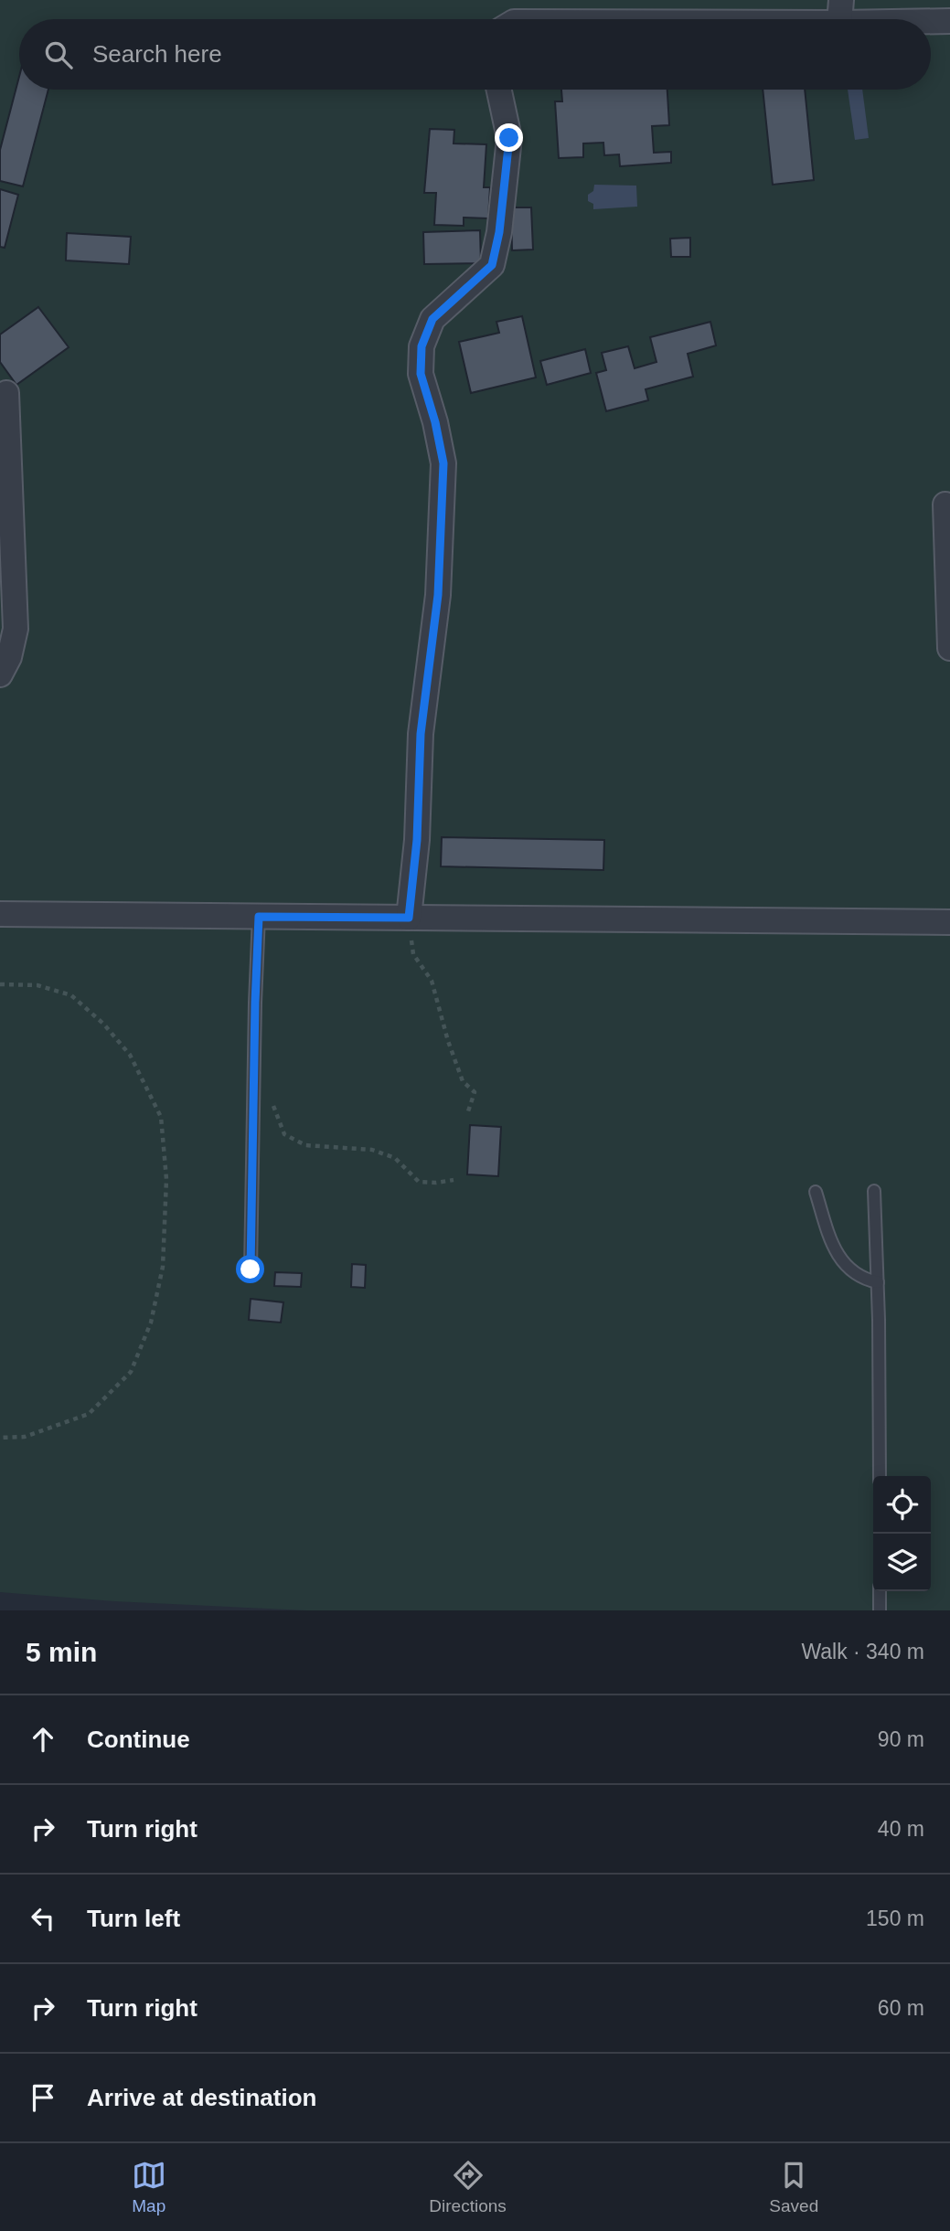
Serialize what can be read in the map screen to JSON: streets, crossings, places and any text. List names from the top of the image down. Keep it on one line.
{"page":{"search":"Search here","heading":["5 min","Walk · 340 m"],"list":[["Continue","90 m"],["Turn right","40 m"],["Turn left","150 m"],["Turn right","60 m"],"Arrive at destination"],"nav":["Map","Directions","Saved"]}}
